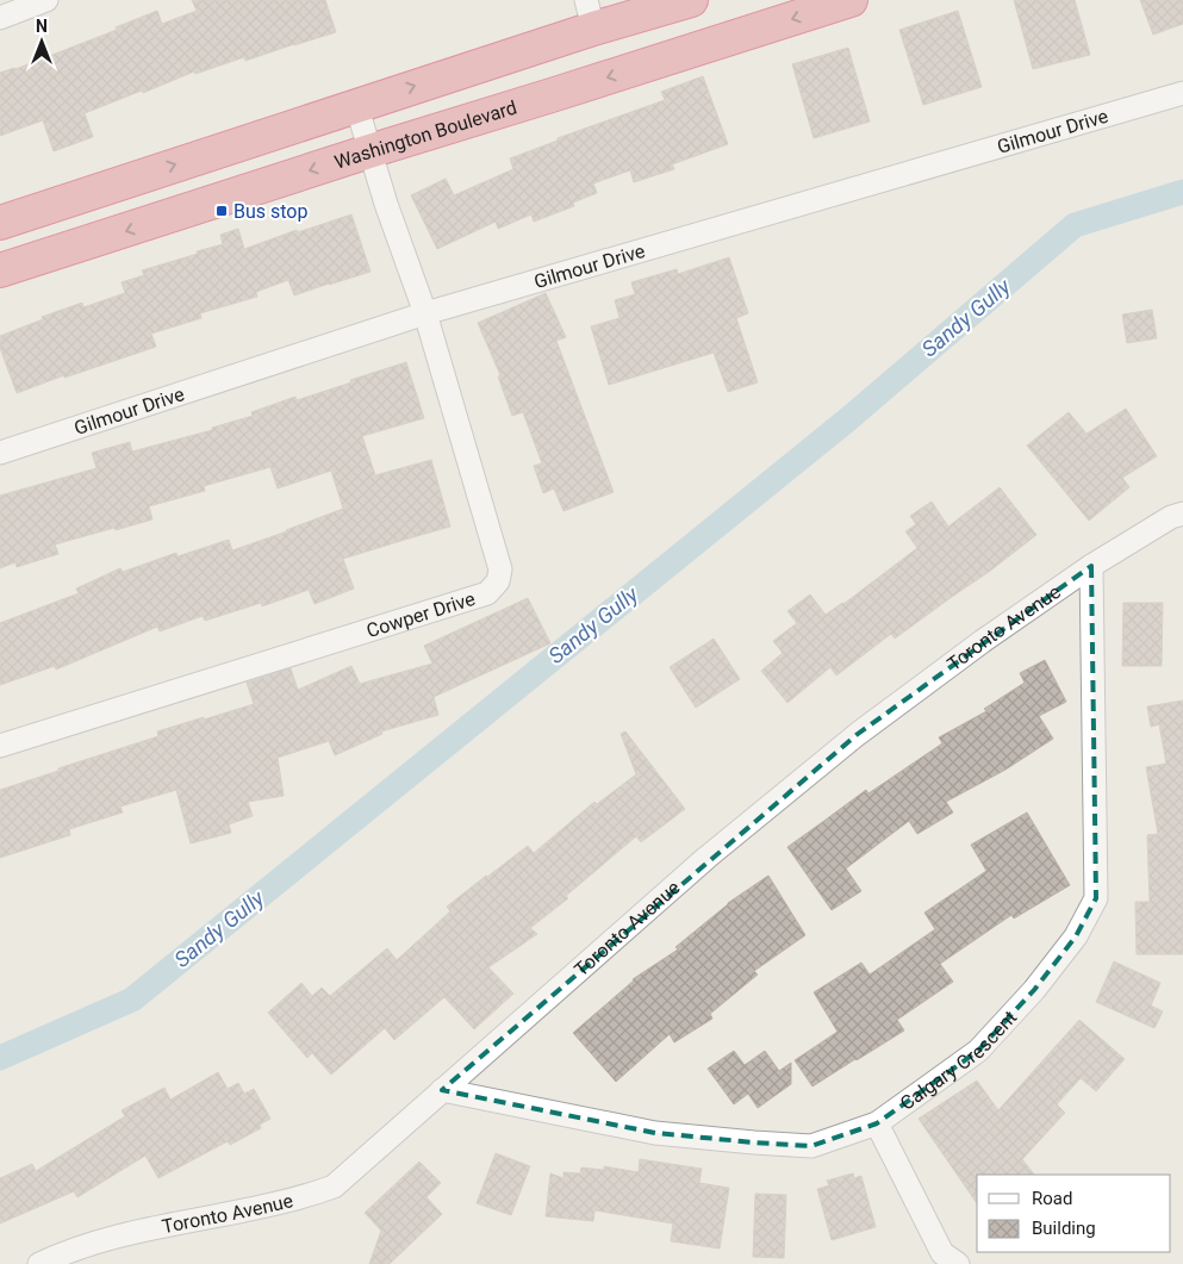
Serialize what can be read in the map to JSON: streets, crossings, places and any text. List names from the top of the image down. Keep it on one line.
{"streets":{"highway":["Washington Boulevard"],"street":["Gilmour Drive","Cowper Drive","Toronto Avenue","Calgary Crescent"]},"crossings":[["Gilmour Drive","Cowper Drive"],["Washington Boulevard","Cowper Drive"],["Toronto Avenue","Calgary Crescent"]],"water":["Sandy Gully"],"places":{"transit":["Bus stop"]},"legend":["Road","Building"],"north":"top"}
